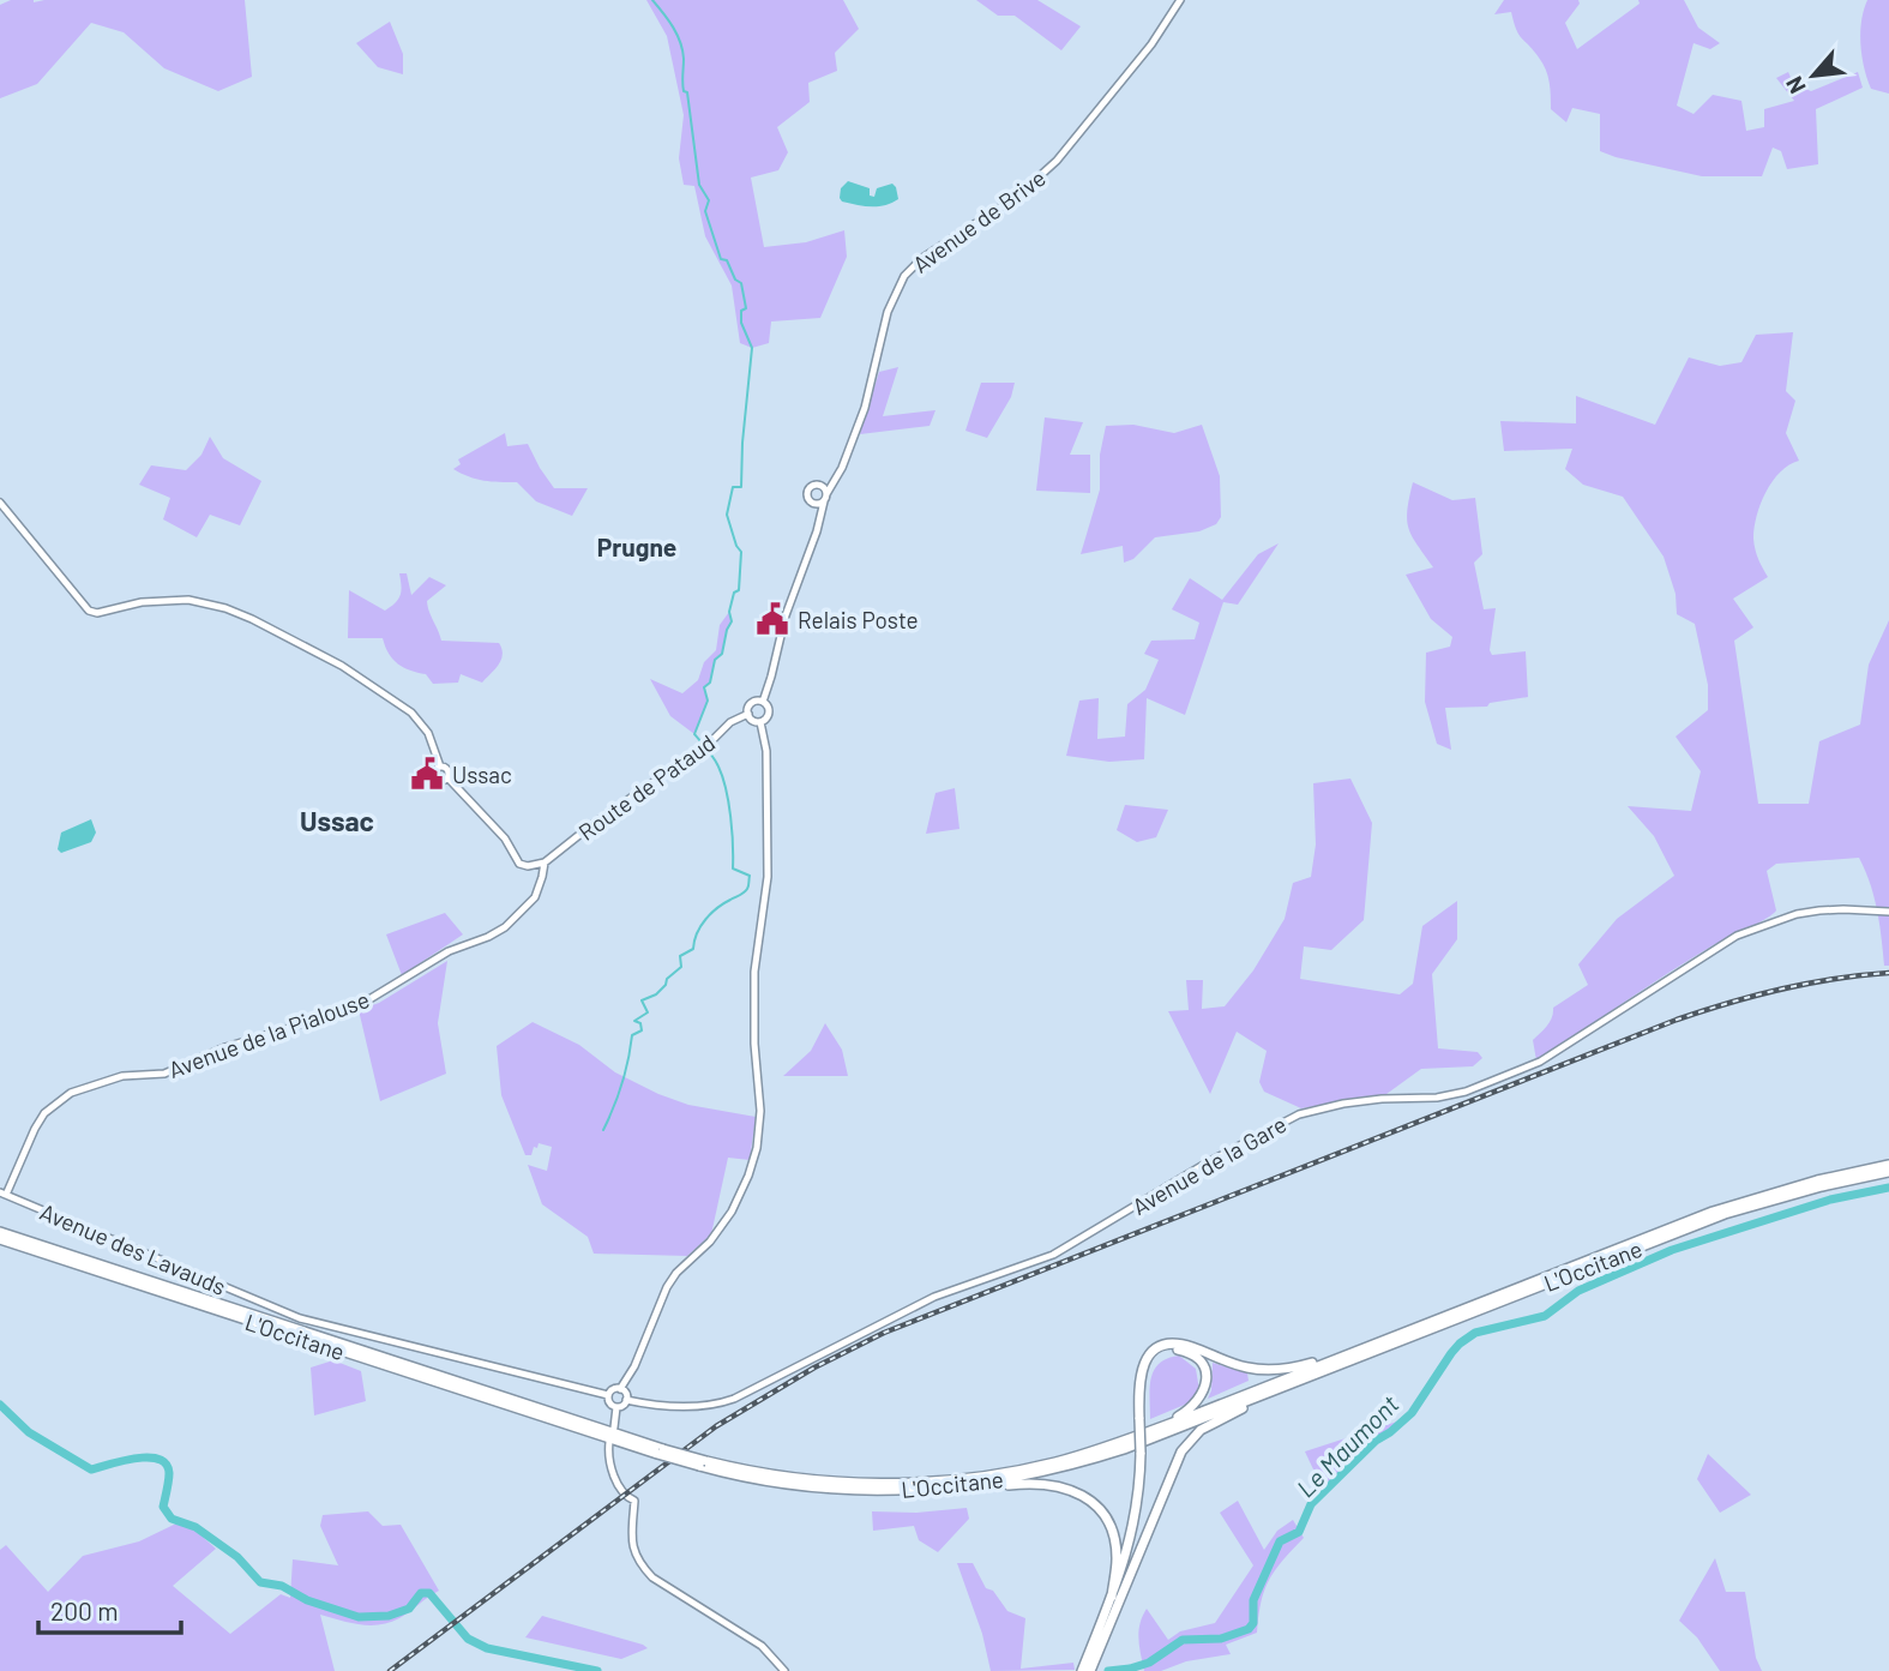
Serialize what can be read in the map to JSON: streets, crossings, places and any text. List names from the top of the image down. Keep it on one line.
{"streets":{"highway":["L'Occitane"],"street":["Avenue de Brive","Route de Pataud","Avenue de la Pialouse","Avenue de la Gare","Avenue des Lavauds"]},"crossings":[["Avenue de Brive","Route de Pataud"],["Route de Pataud","Avenue de la Pialouse"],["Avenue de la Pialouse","Avenue des Lavauds"],["Avenue de la Gare","Avenue des Lavauds"]],"districts":["Prugne","Ussac"],"water":["Le Maumont"],"places":{"public building":["Relais Poste","Ussac"]},"scale_bar":"200 m","north":"bottom left"}
